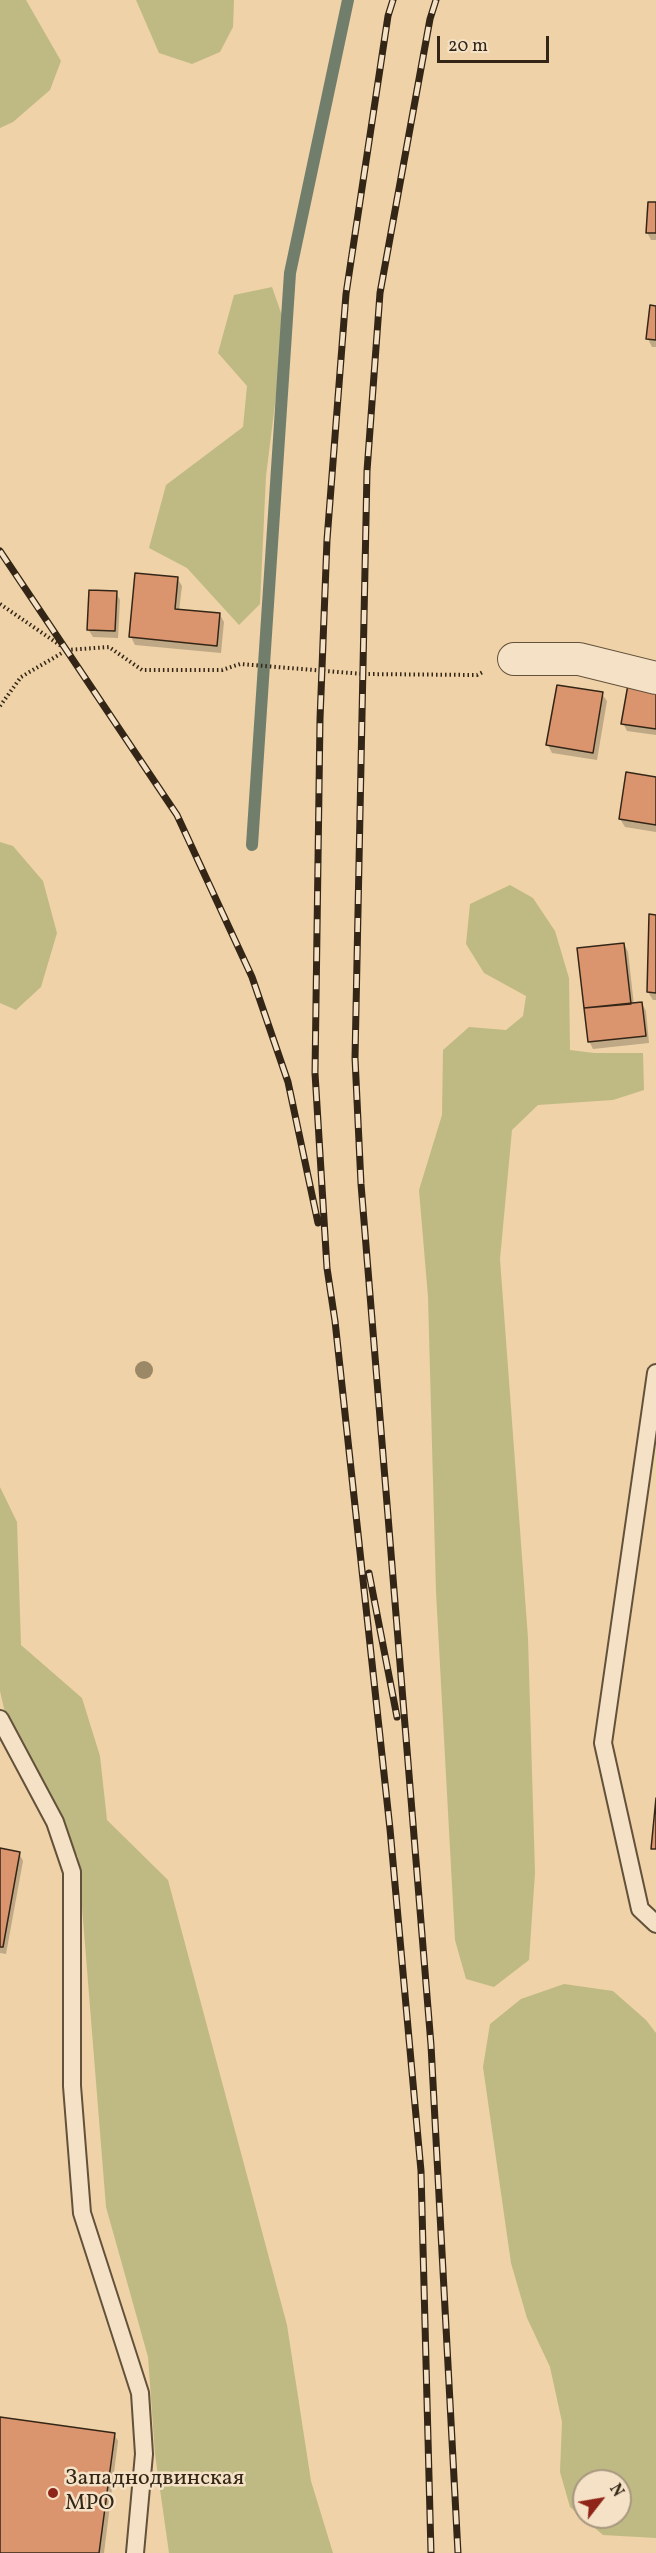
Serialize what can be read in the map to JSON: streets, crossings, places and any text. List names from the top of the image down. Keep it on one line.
{"places":["Западнодвинская МРО"],"scale_bar":"20 m","north":"top right"}
